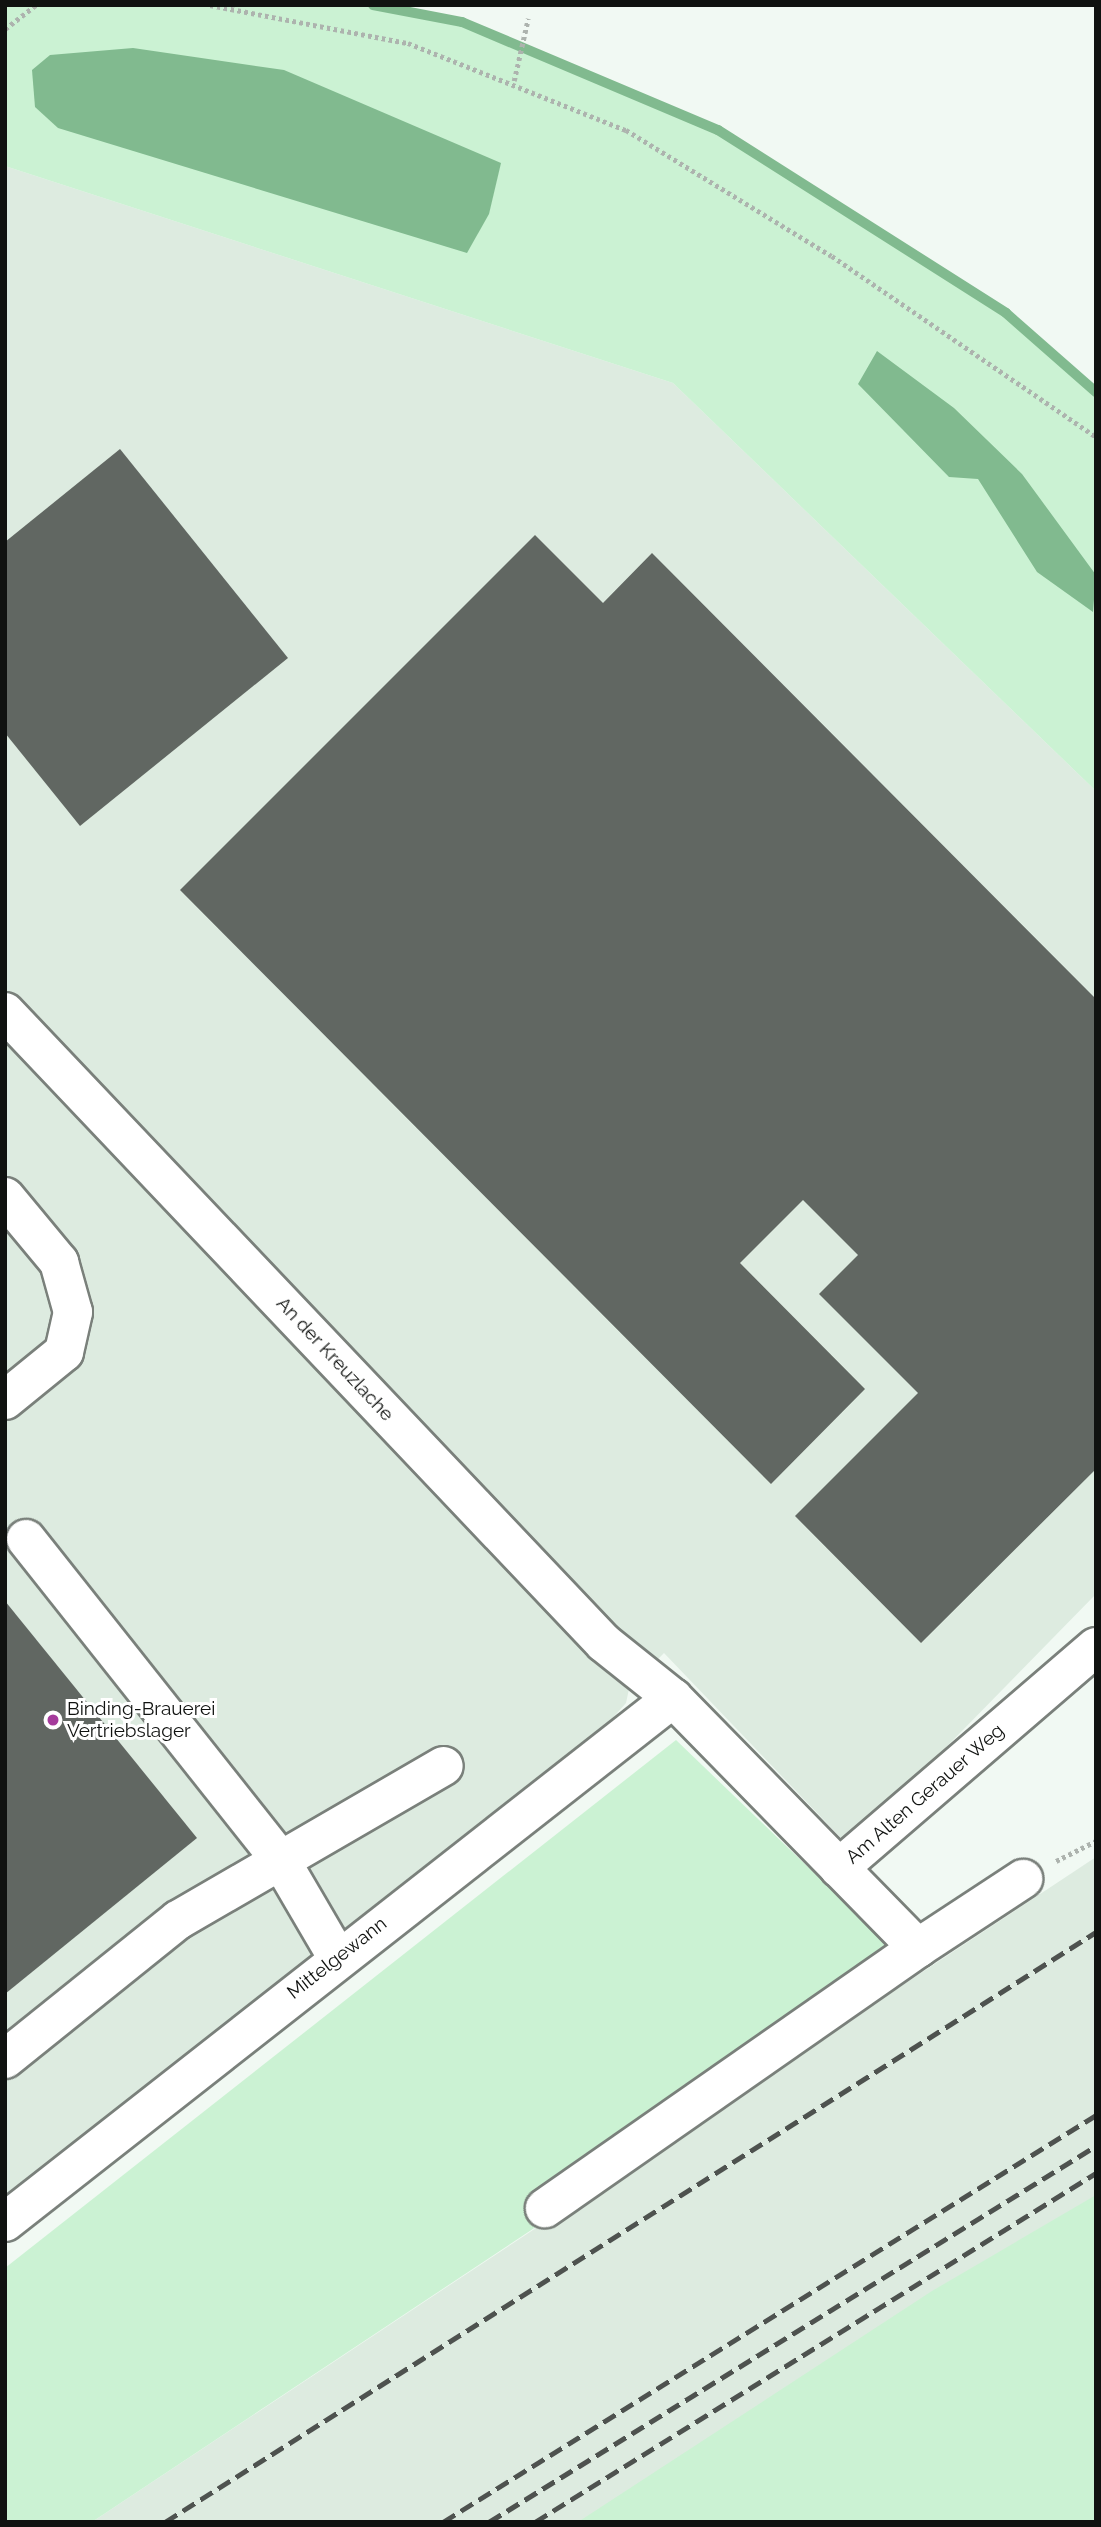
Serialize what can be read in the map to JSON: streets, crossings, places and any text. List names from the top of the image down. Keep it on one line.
{"streets":{"street":["An der Kreuzlache","Am Alten Gerauer Weg","Mittelgewann"]},"crossings":[["An der Kreuzlache","Am Alten Gerauer Weg"],["An der Kreuzlache","Mittelgewann"],["Am Alten Gerauer Weg","Mittelgewann"]],"places":["Binding-Brauerei Vertriebslager"]}
